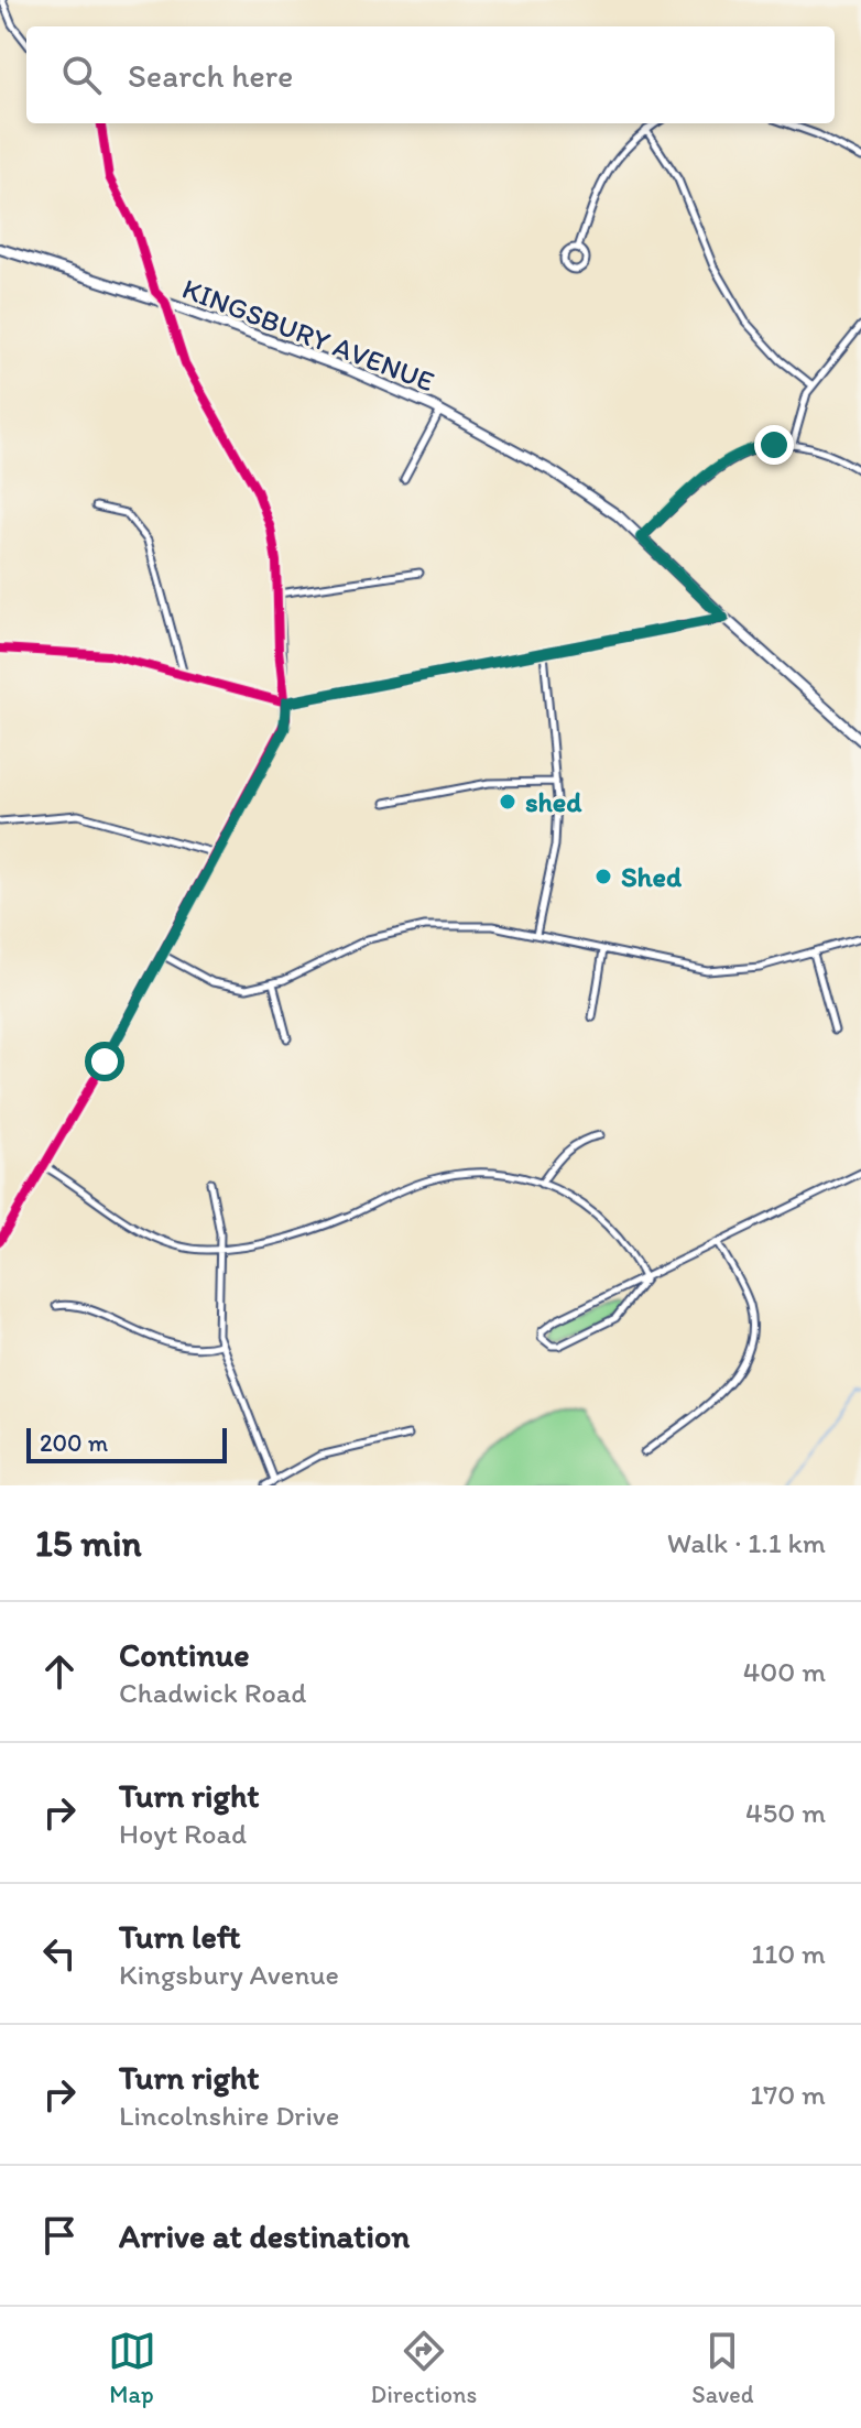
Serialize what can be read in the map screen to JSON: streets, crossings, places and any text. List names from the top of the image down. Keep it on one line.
{"streets":{"main road":["KINGSBURY AVENUE"]},"places":["shed","Shed"],"scale_bar":"200 m","page":{"search":"Search here","scale":"200 m","heading":["15 min","Walk · 1.1 km"],"list":[["Continue","Chadwick Road","400 m"],["Turn right","Hoyt Road","450 m"],["Turn left","Kingsbury Avenue","110 m"],["Turn right","Lincolnshire Drive","170 m"],"Arrive at destination"],"nav":["Map","Directions","Saved"]}}
